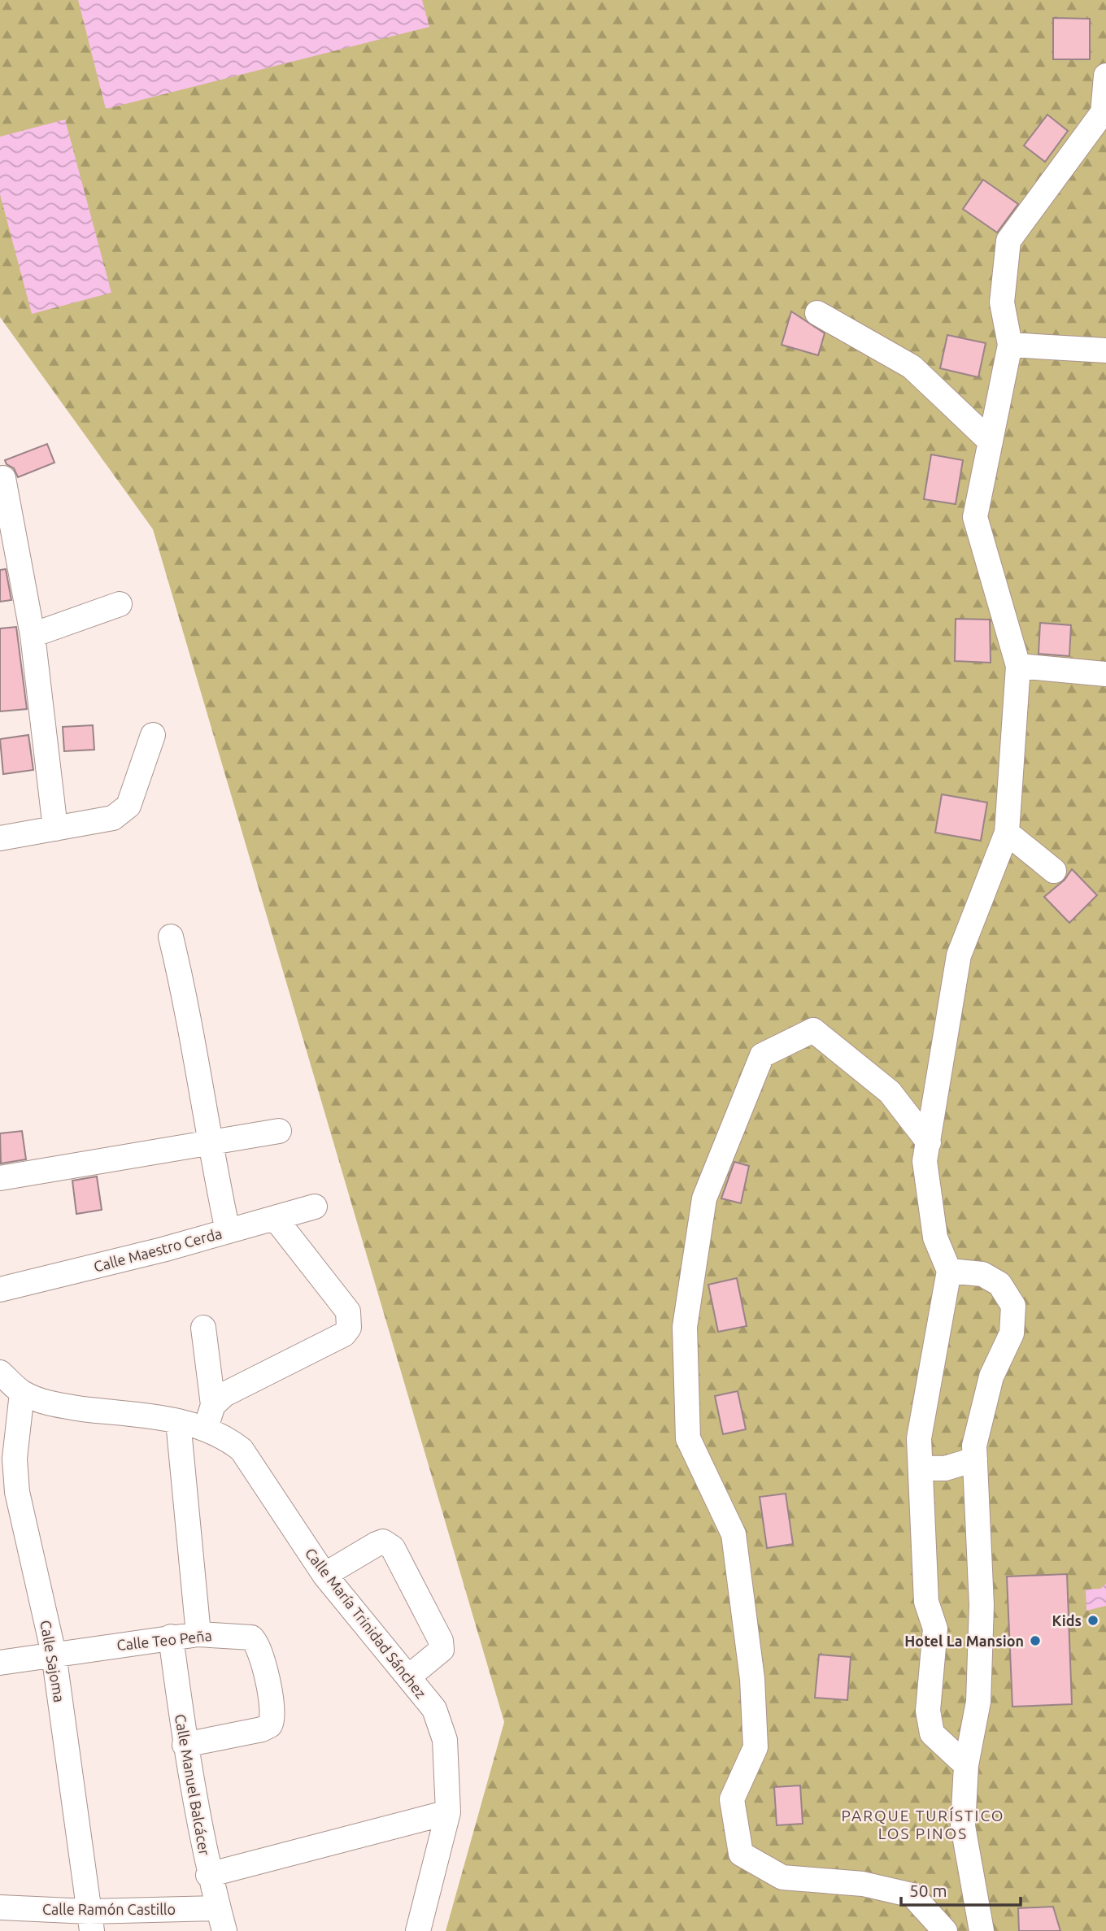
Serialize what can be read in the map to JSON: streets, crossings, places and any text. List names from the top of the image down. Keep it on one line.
{"streets":{"street":["Calle Maestro Cerda","Calle María Trinidad Sánchez","Calle Teo Peña","Calle Sajoma","Calle Manuel Balcácer","Calle Ramón Castillo"]},"crossings":[["Calle María Trinidad Sánchez","Calle Sajoma"],["Calle Teo Peña","Calle Sajoma"],["Calle Teo Peña","Calle Manuel Balcácer"],["Calle Sajoma","Calle Ramón Castillo"],["Calle Manuel Balcácer","Calle Ramón Castillo"]],"districts":["PARQUE TURÍSTICO LOS PINOS"],"places":["Kids","Hotel La Mansion"],"scale_bar":"50 m"}
